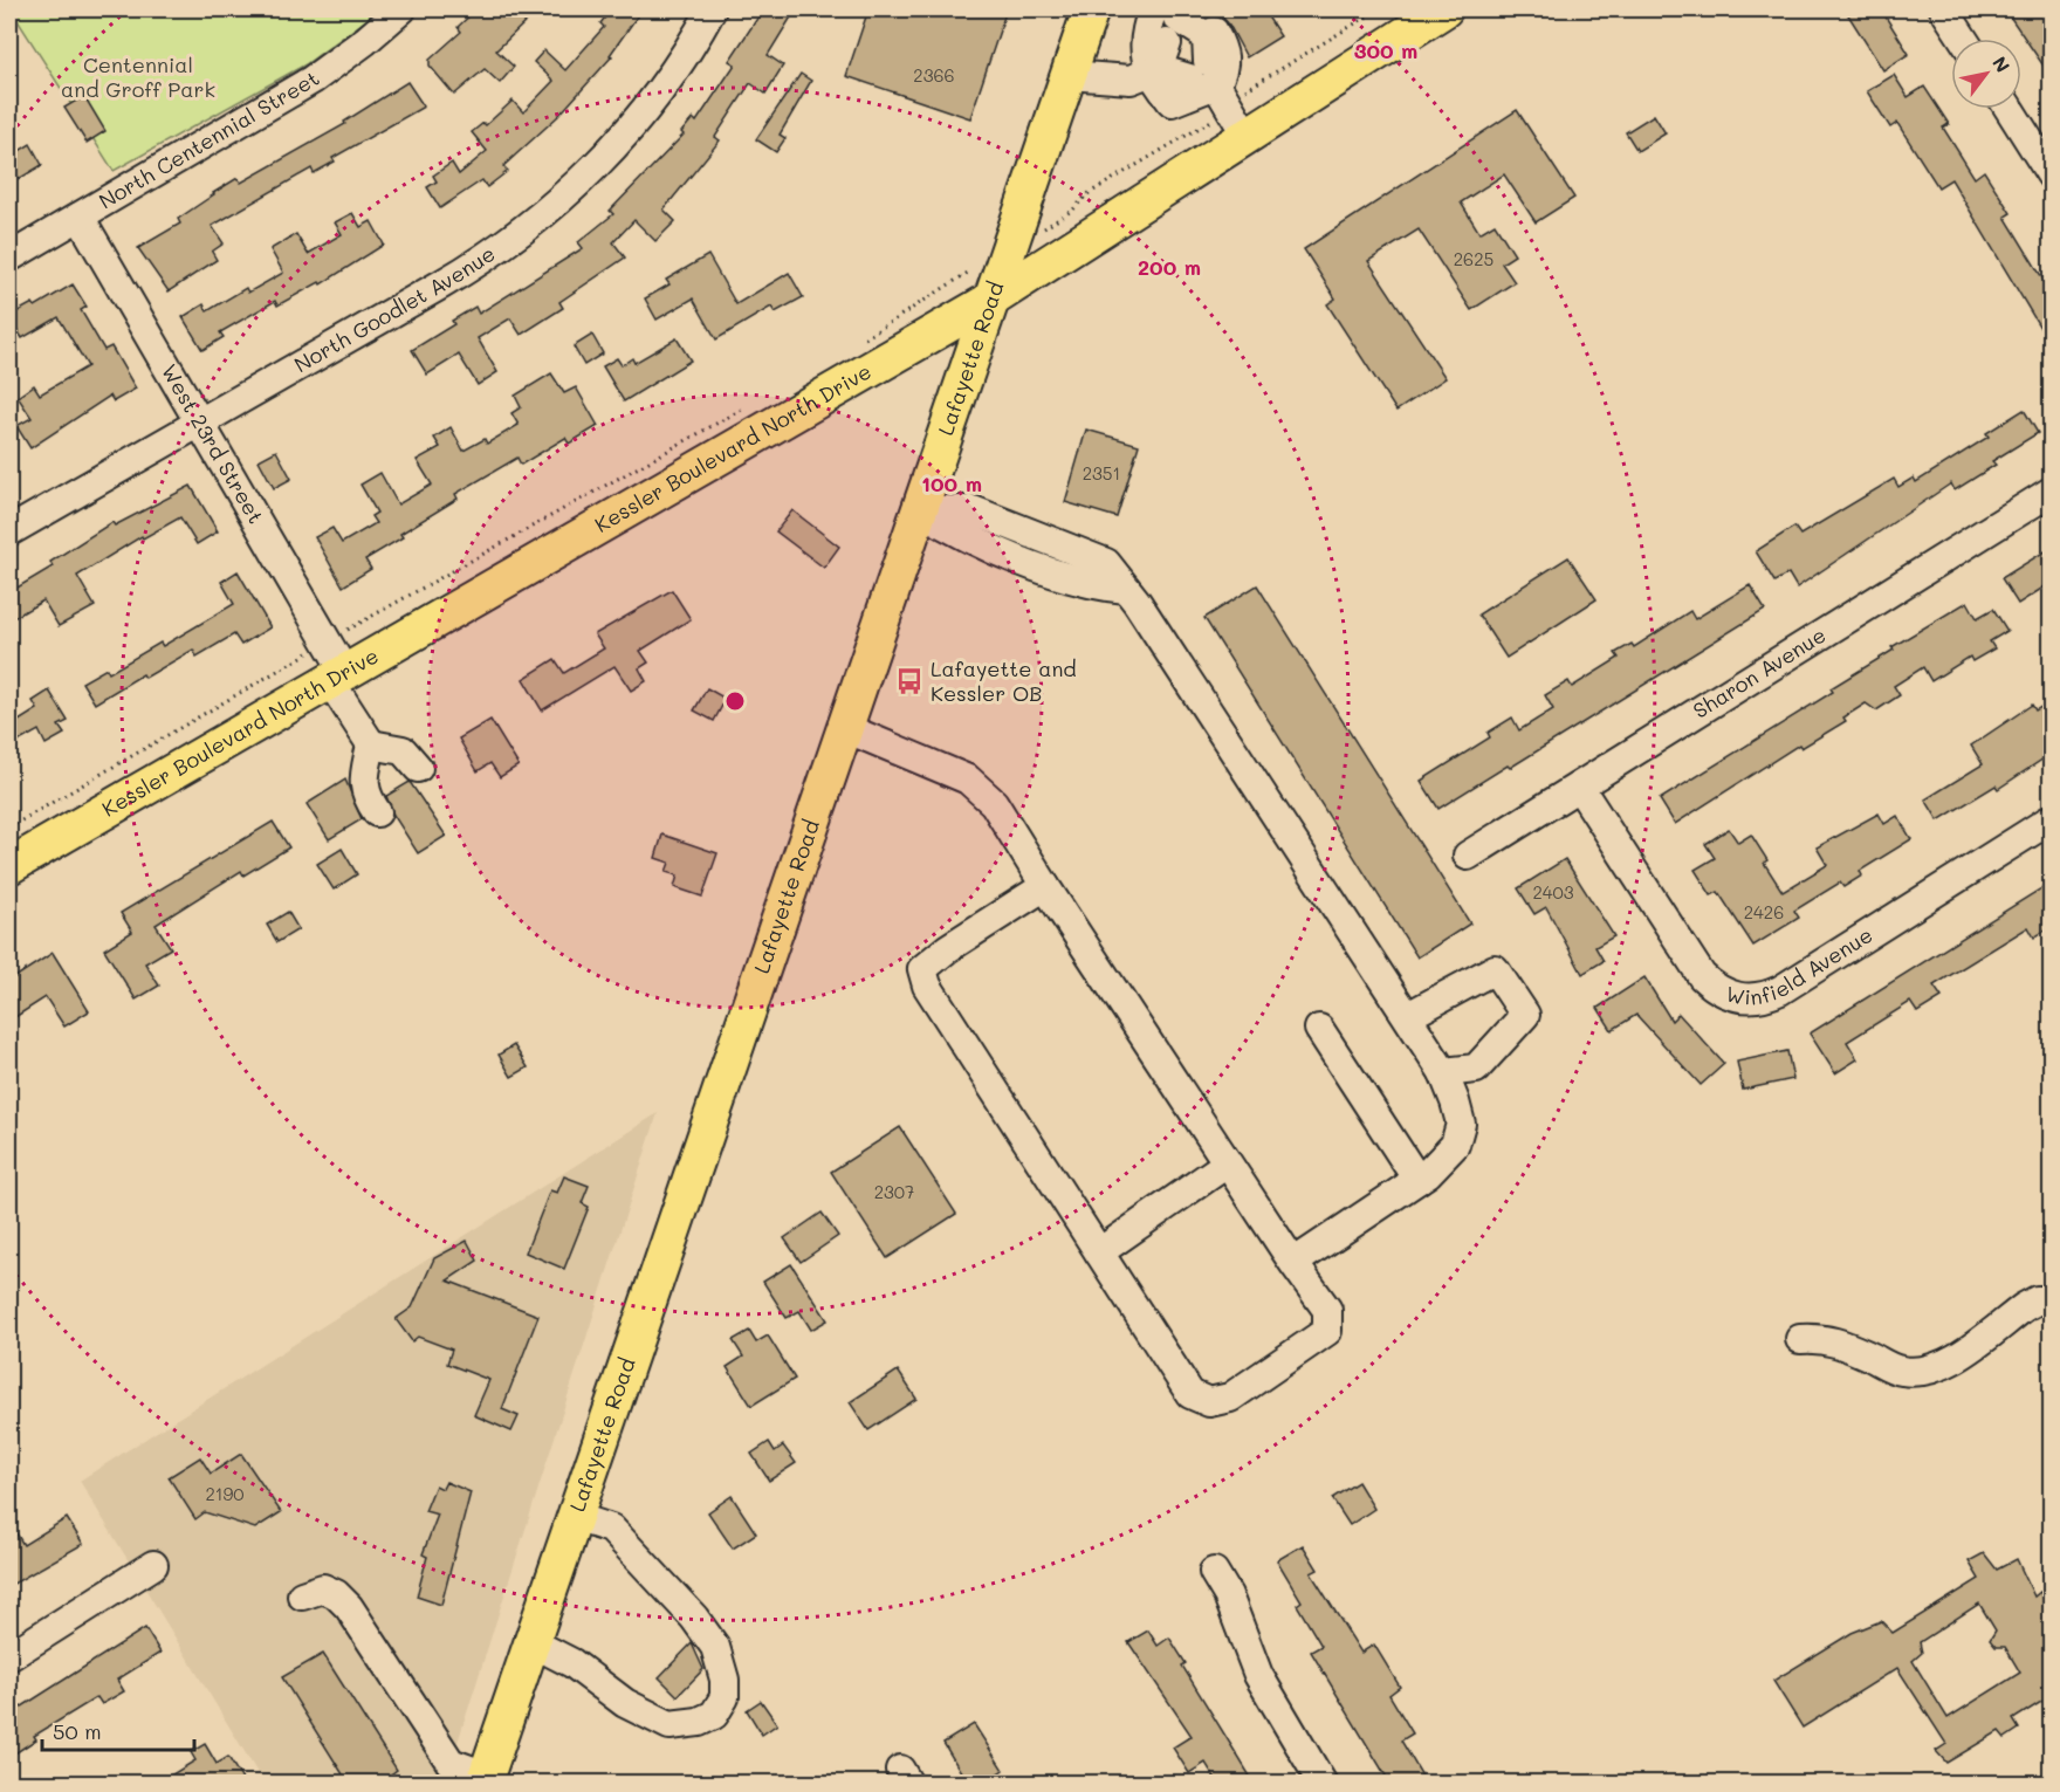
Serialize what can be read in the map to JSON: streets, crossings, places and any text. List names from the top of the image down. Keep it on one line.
{"streets":{"main road":["Lafayette Road","Kessler Boulevard North Drive"],"street":["North Centennial Street","North Goodlet Avenue","West 23rd Street","Sharon Avenue","Winfield Avenue"]},"crossings":[["North Centennial Street","West 23rd Street"],["North Goodlet Avenue","West 23rd Street"],["Lafayette Road","Kessler Boulevard North Drive"],["West 23rd Street","Kessler Boulevard North Drive"],["Sharon Avenue","Winfield Avenue"]],"parks":["Centennial and Groff Park"],"places":{"bus stop":["Lafayette and Kessler OB"]},"house_numbers":["2366","2625","2351","2403","2426","2307","2190"],"scale_bar":"50 m","north":"top right","rings":["300 m","200 m","100 m"]}
